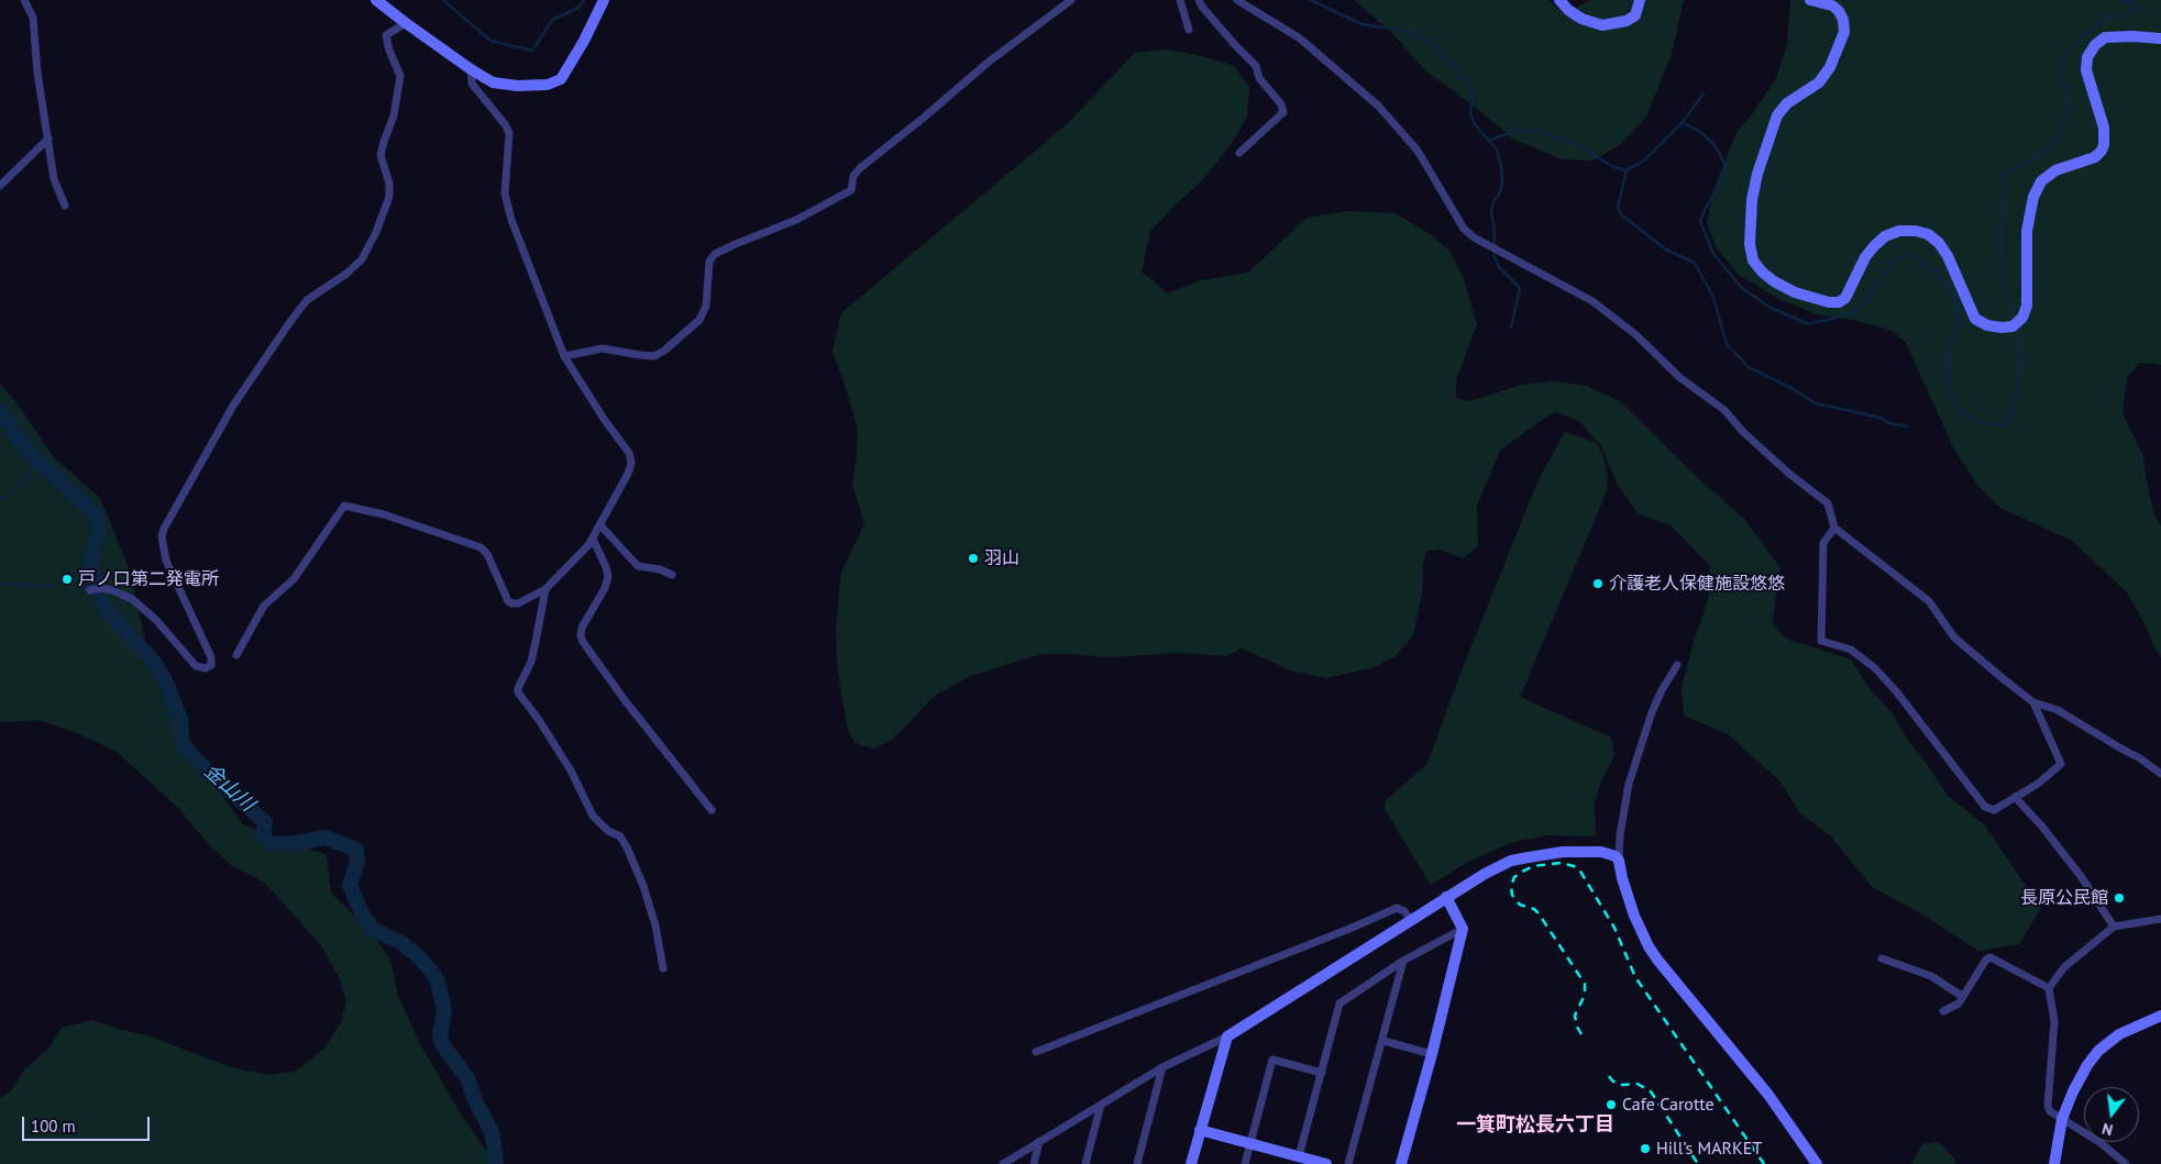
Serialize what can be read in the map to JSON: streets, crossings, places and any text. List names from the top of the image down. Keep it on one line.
{"districts":["一箕町松長六丁目"],"water":["金山川"],"places":["羽山","戸ノ口第二発電所","介護老人保健施設悠悠","長原公民館","Cafe Carotte","Hill’s MARKET"],"scale_bar":"100 m","north":"bottom"}
